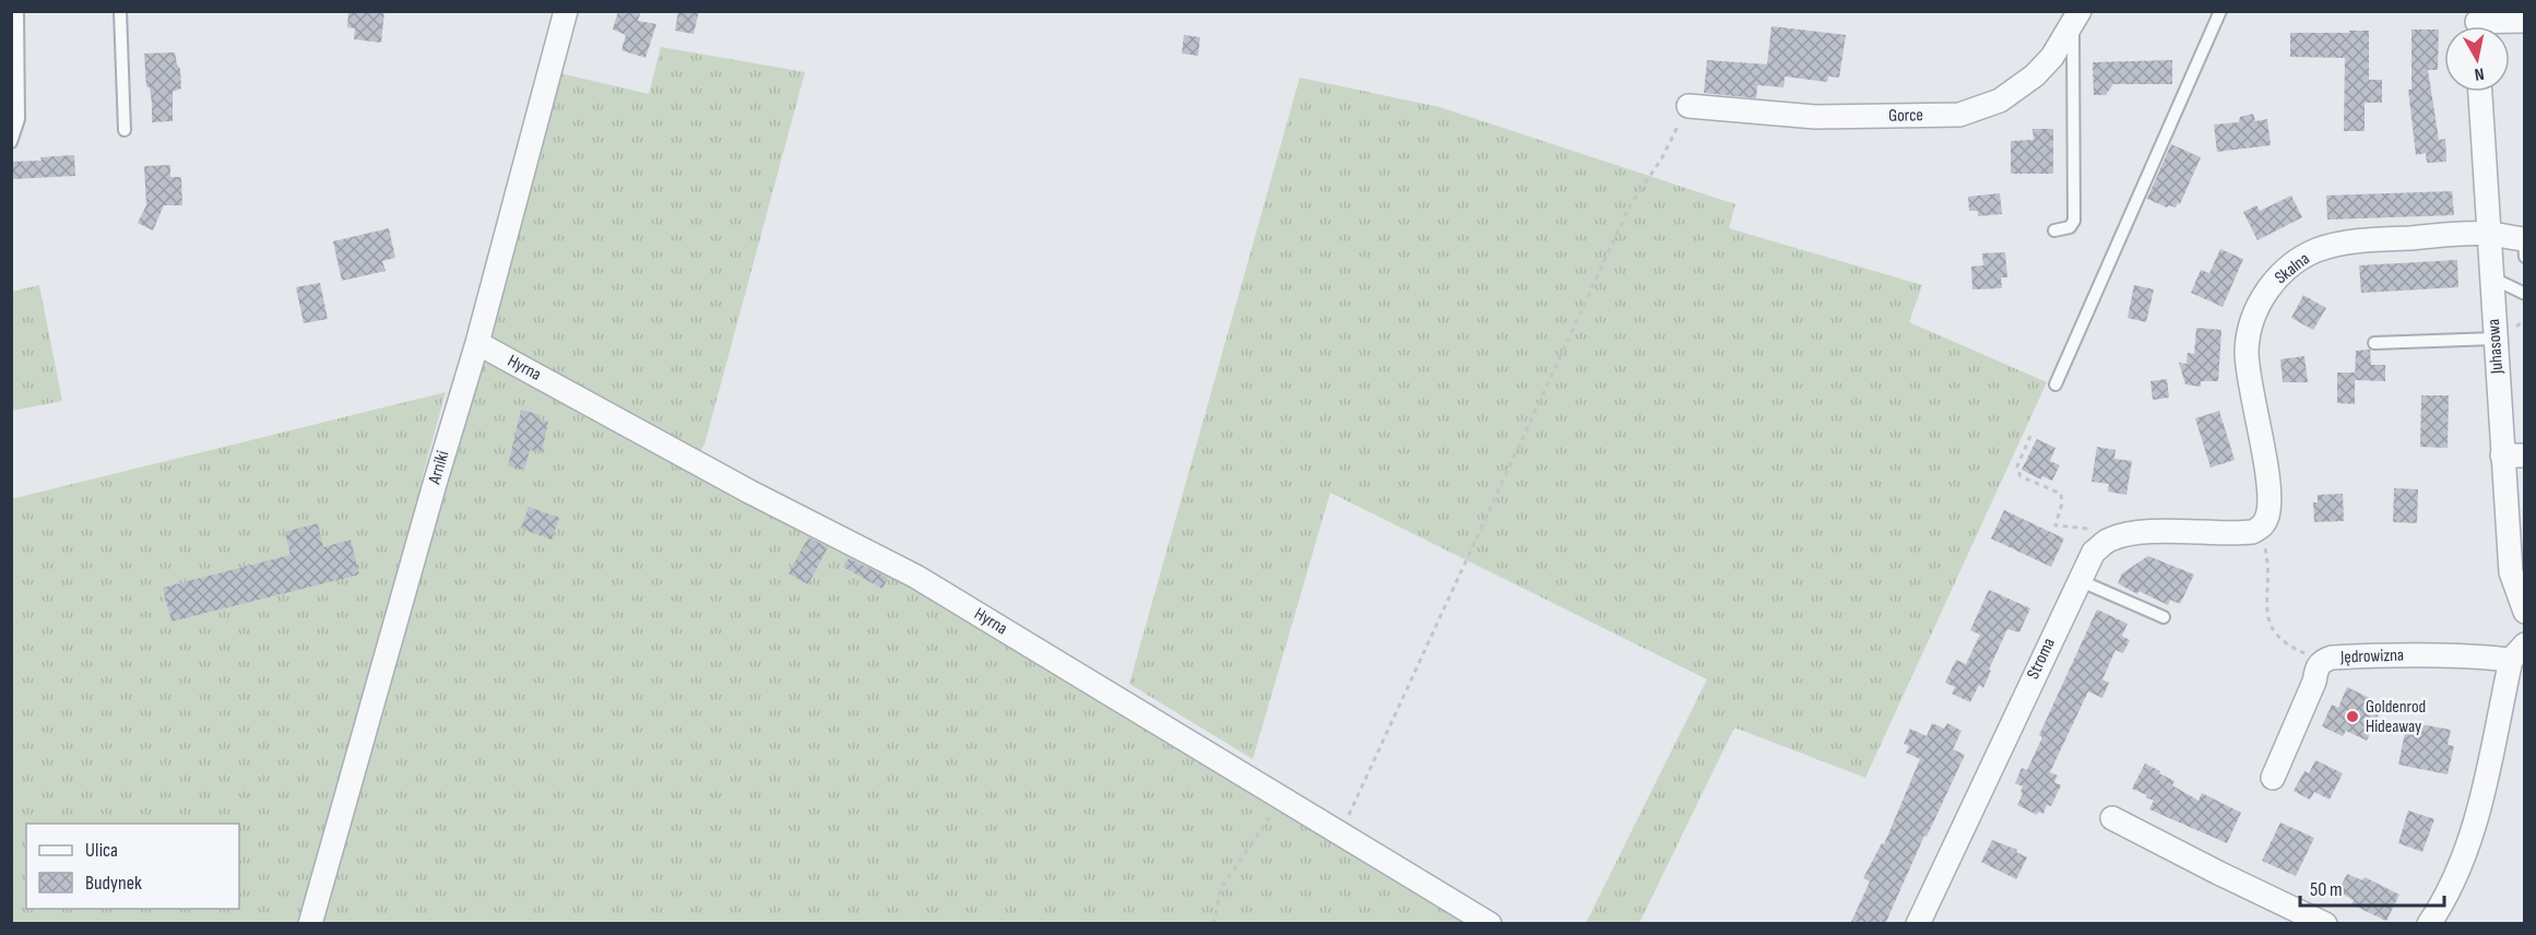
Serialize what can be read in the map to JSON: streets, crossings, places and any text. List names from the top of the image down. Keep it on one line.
{"streets":{"street":["Gorce","Skalna","Juhasowa","Hyrna","Arniki","Jędrowizna","Stroma"]},"crossings":[["Skalna","Juhasowa"],["Skalna","Stroma"],["Hyrna","Arniki"]],"places":["Goldenrod Hideaway"],"legend":["Ulica","Budynek"],"scale_bar":"50 m","north":"bottom"}
